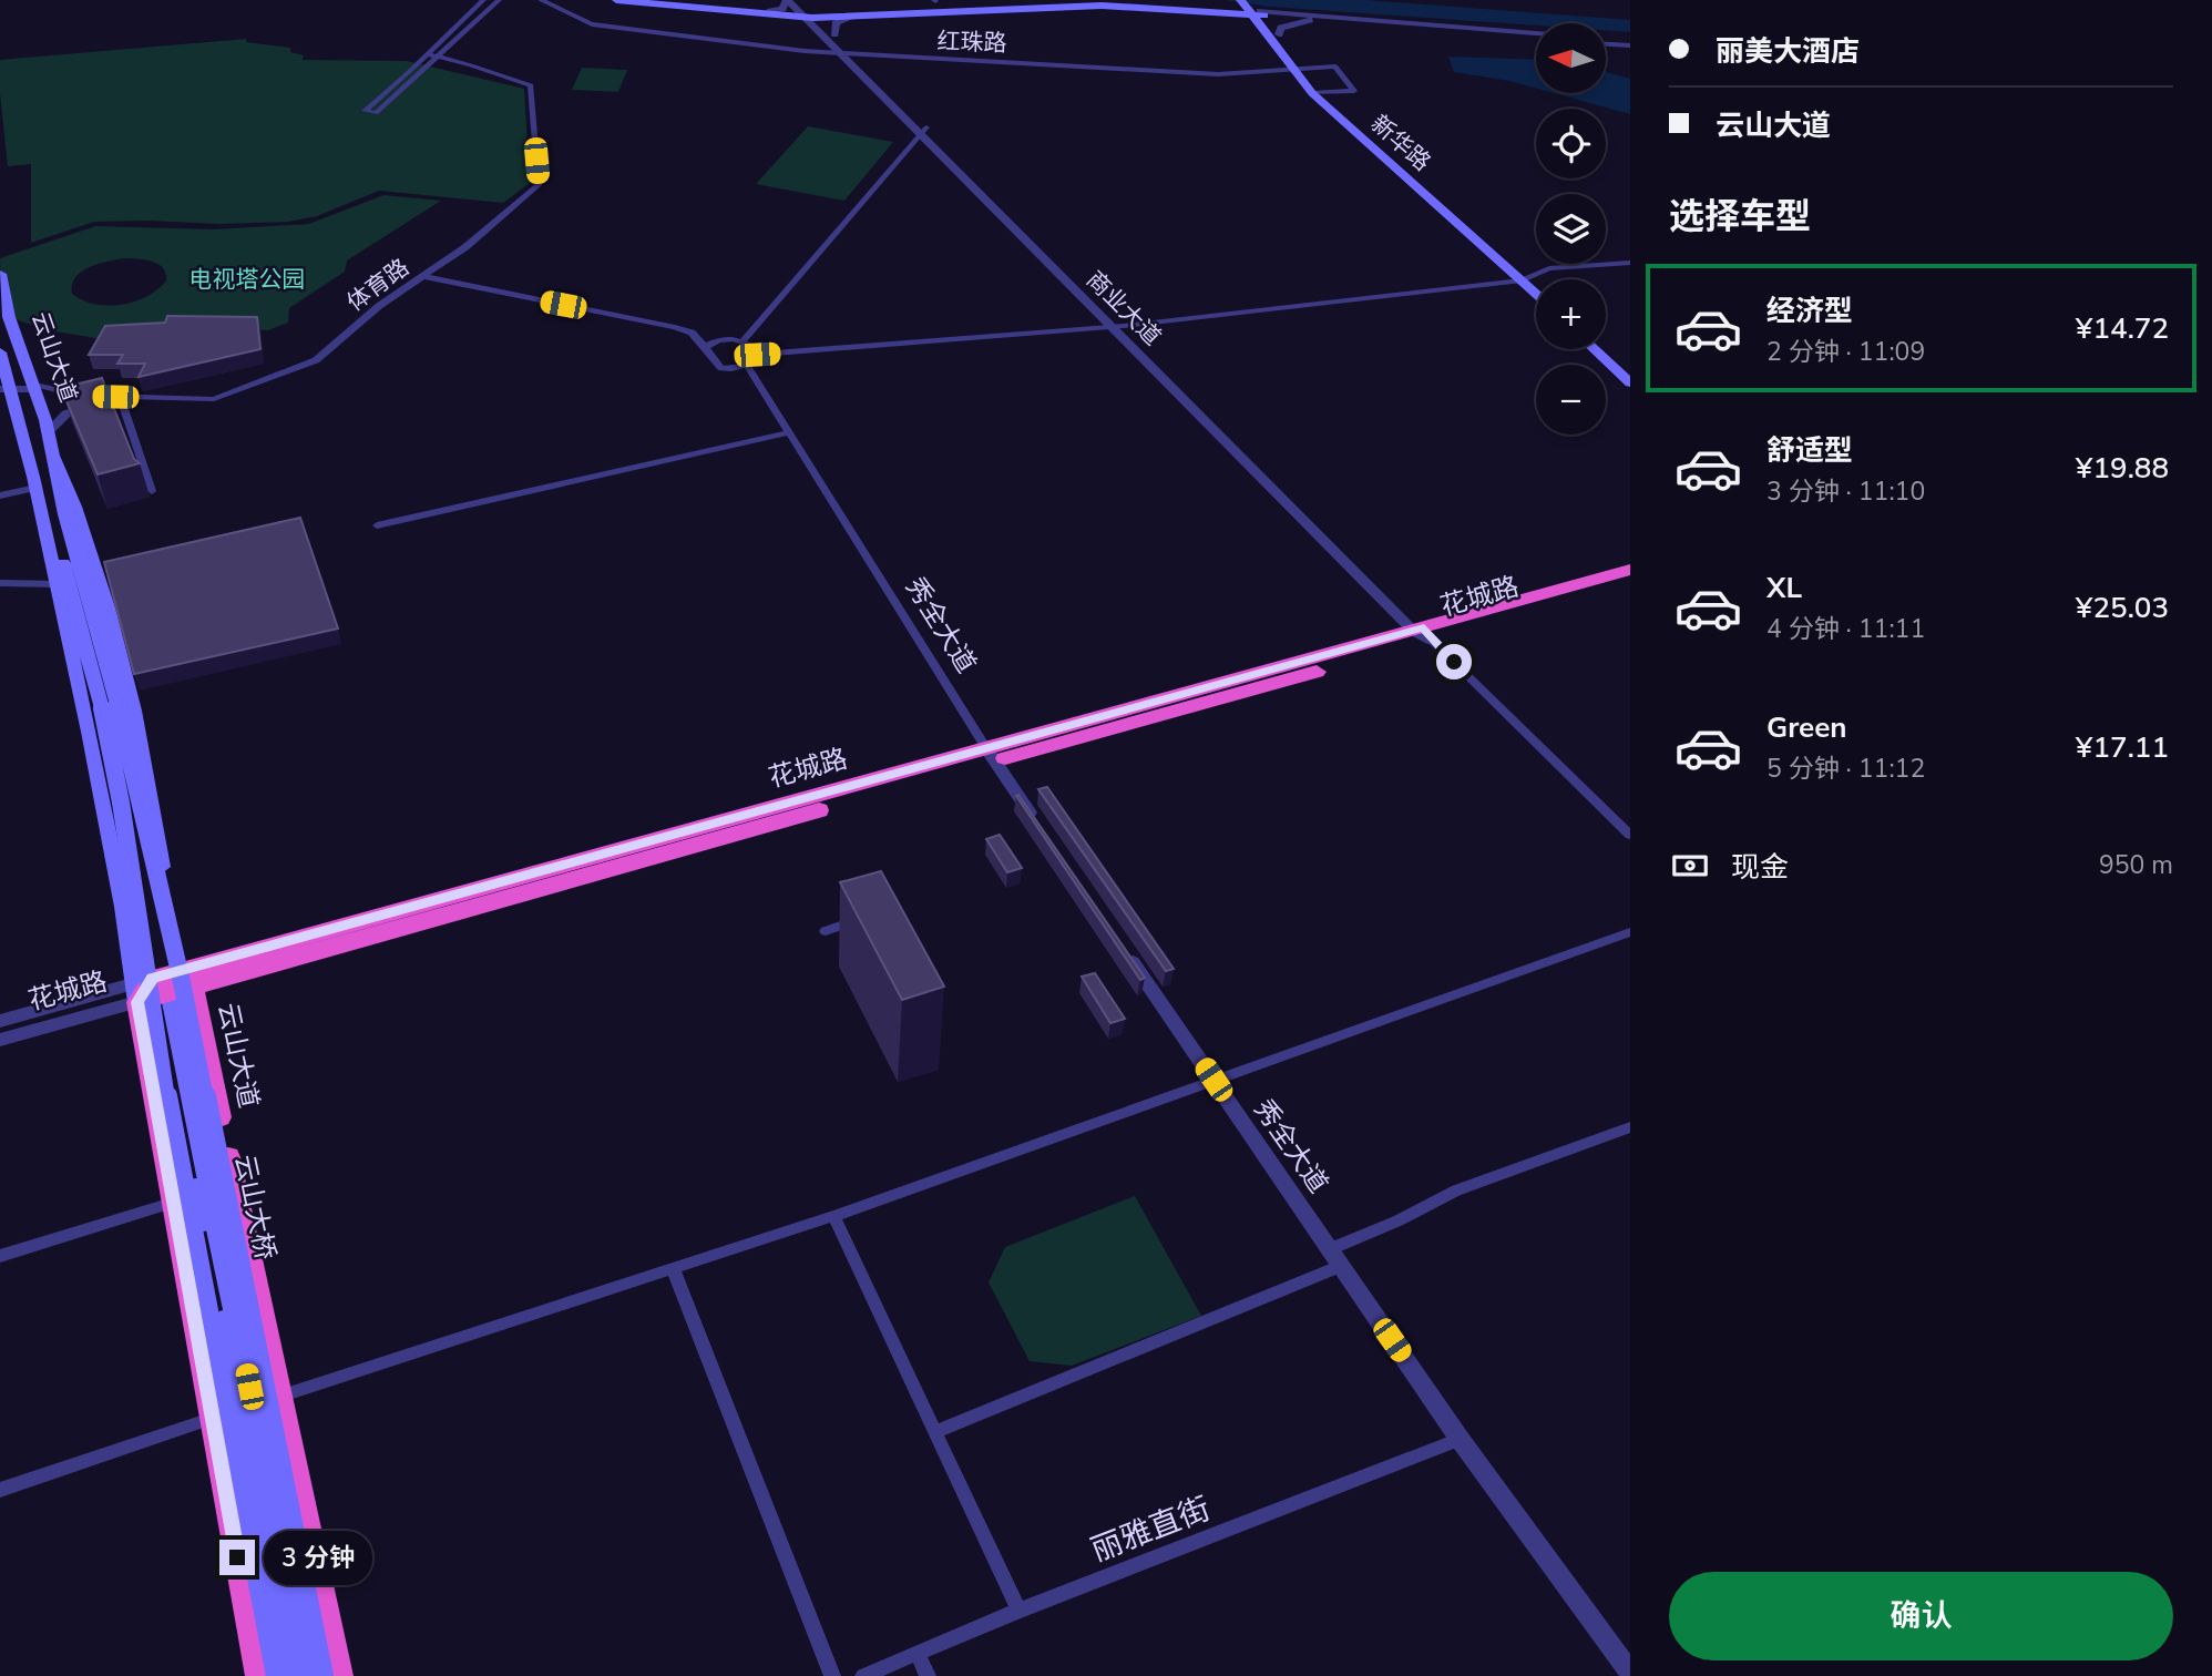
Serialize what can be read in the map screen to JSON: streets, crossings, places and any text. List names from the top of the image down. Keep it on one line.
{"streets":{"highway":["云山大道","花城路"],"main road":["新华路","云山大桥"],"street":["红珠路","体育路","商业大道","秀全大道","丽雅直街"]},"crossings":[["红珠路","新华路"],["红珠路","商业大道"],["体育路","云山大道"],["商业大道","花城路"],["云山大道","花城路"],["云山大道","云山大桥"],["花城路","秀全大道"],["秀全大道","丽雅直街"]],"parks":["电视塔公园"],"north":"left","page":{"banner":["丽美大酒店","云山大道"],"map_buttons":["+","−"],"heading":"选择车型","list":[{"name":"经济型","note":"2 分钟 · 11:09","value":"¥14.72"},{"name":"舒适型","note":"3 分钟 · 11:10","value":"¥19.88"},{"name":"XL","note":"4 分钟 · 11:11","value":"¥25.03"},{"name":"Green","note":"5 分钟 · 11:12","value":"¥17.11"}],"pay":["现金","950 m"],"bubble":"3 分钟","buttons":"确认"}}
